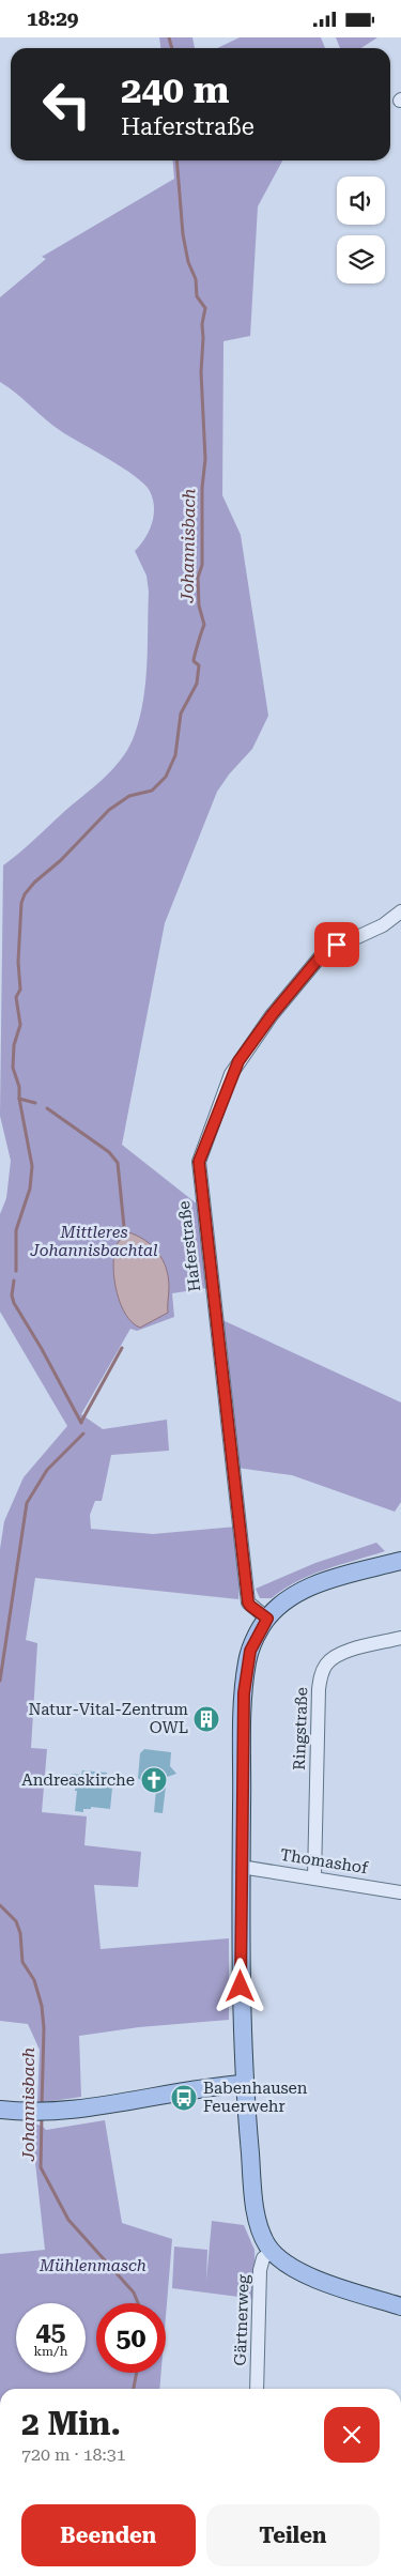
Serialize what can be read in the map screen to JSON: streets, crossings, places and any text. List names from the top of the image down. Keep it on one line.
{"streets":{"street":["Haferstraße","Ringstraße","Thomashof","Gärtnerweg"]},"crossings":[["Ringstraße","Thomashof"]],"water":["Johannisbach"],"parks":["Mittleres Johannisbachtal","Mühlenmasch"],"places":{"building":["Natur-Vital-Zentrum OWL"],"church":["Andreaskirche"],"bus stop":["Babenhausen Feuerwehr"]},"page":{"status":"18:29","turn":["240 m","Haferstraße"],"speed":"45 km/h","limit":"50","heading":["2 Min.","720 m · 18:31"],"buttons":["Beenden","Teilen"]}}
